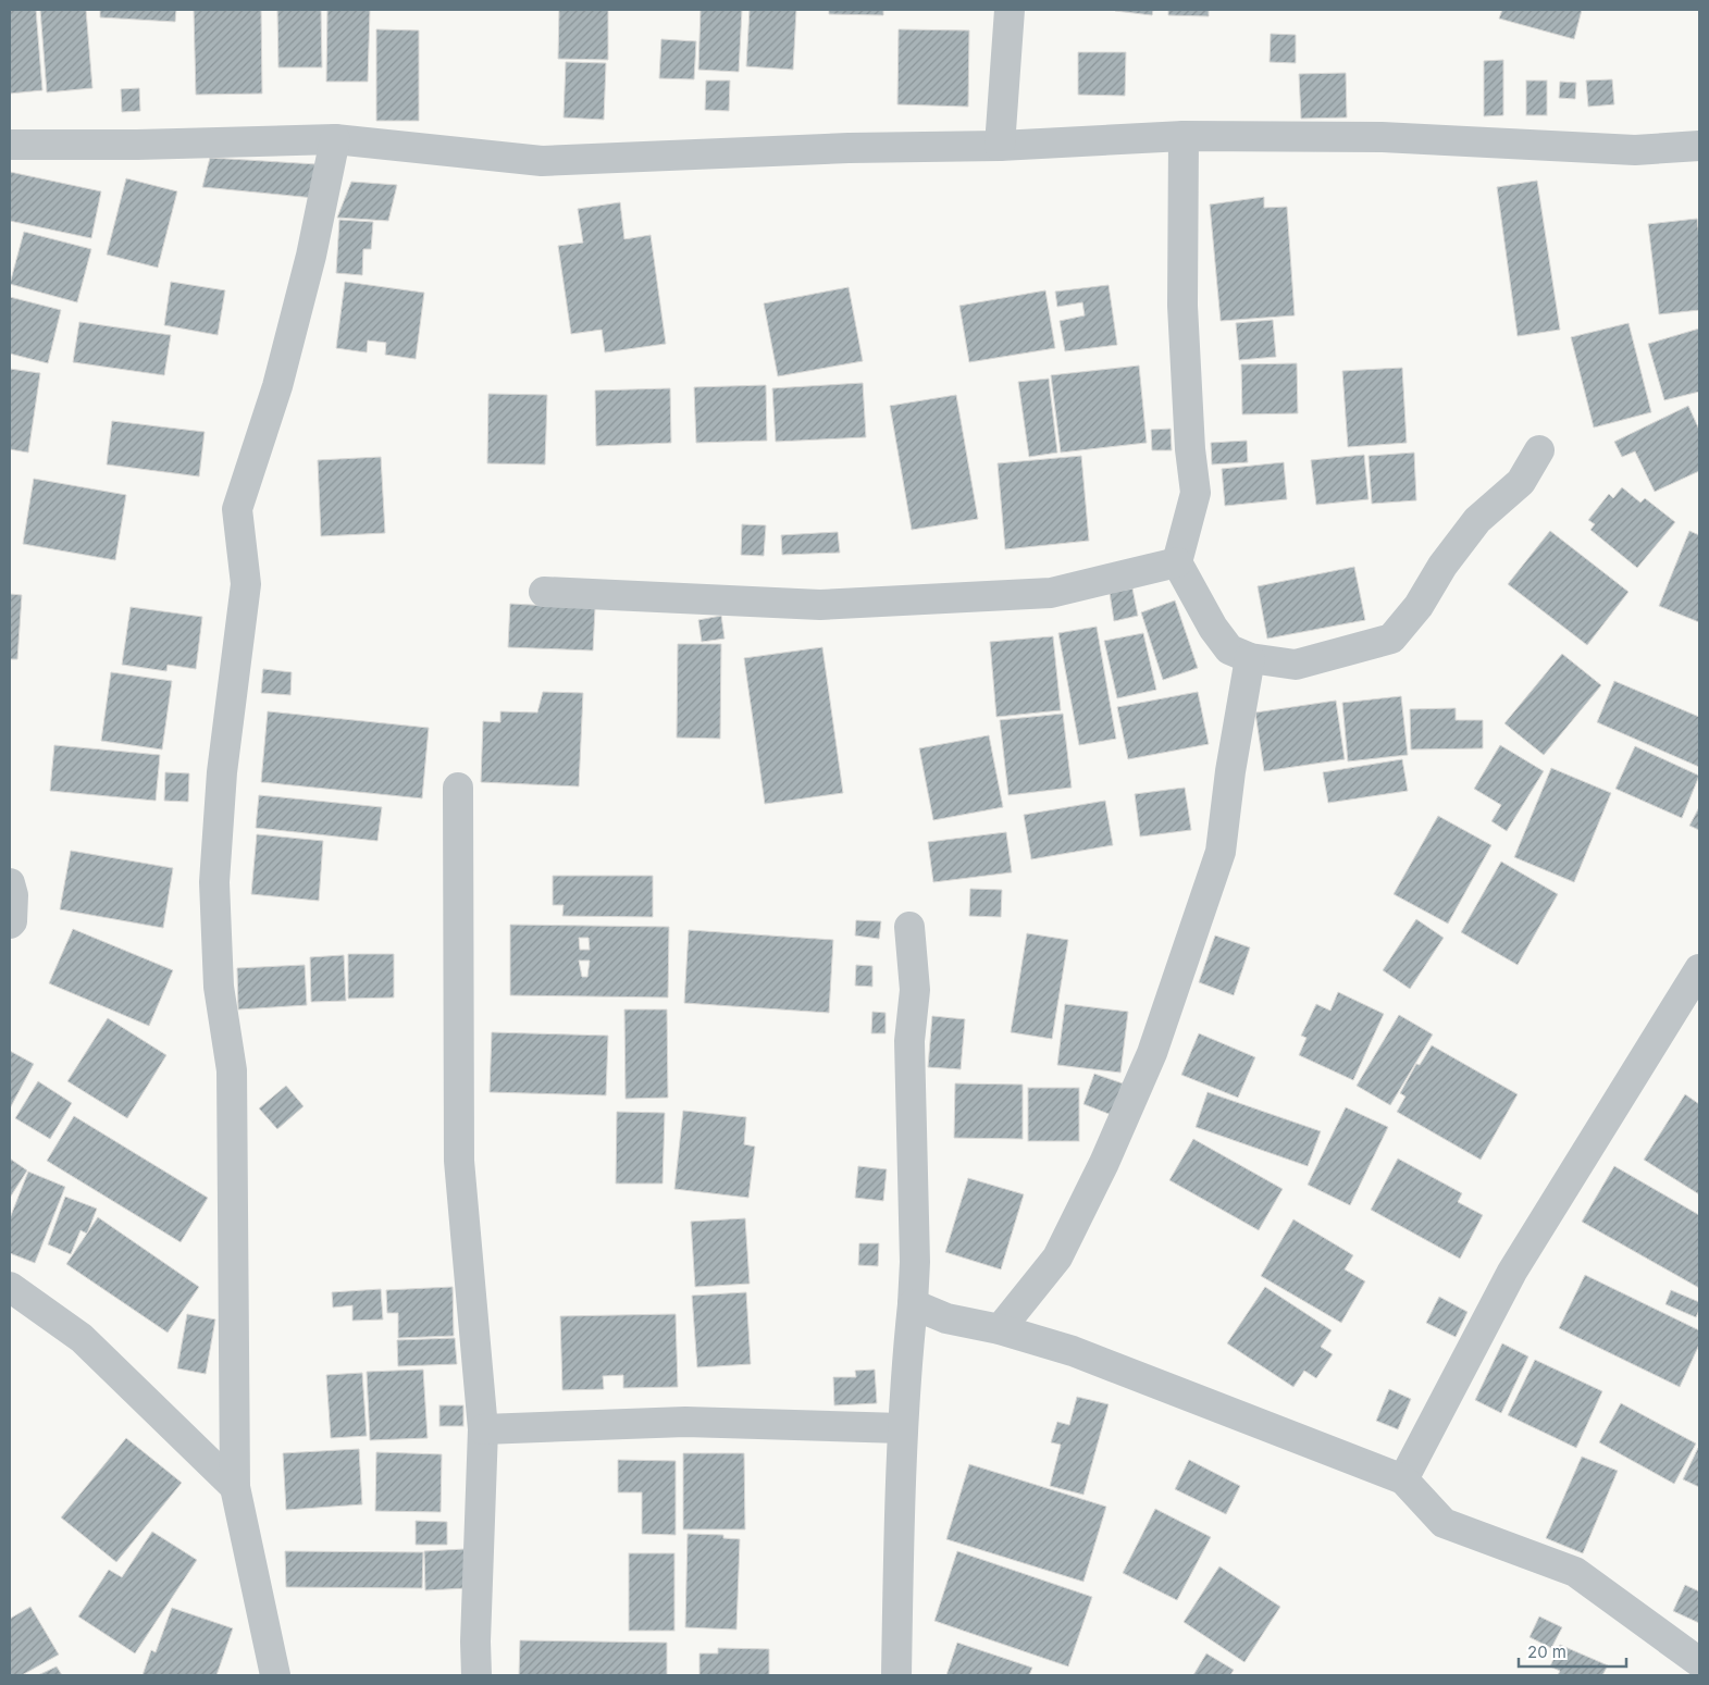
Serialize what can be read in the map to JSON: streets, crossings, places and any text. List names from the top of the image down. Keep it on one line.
{"scale_bar":"20 m"}
